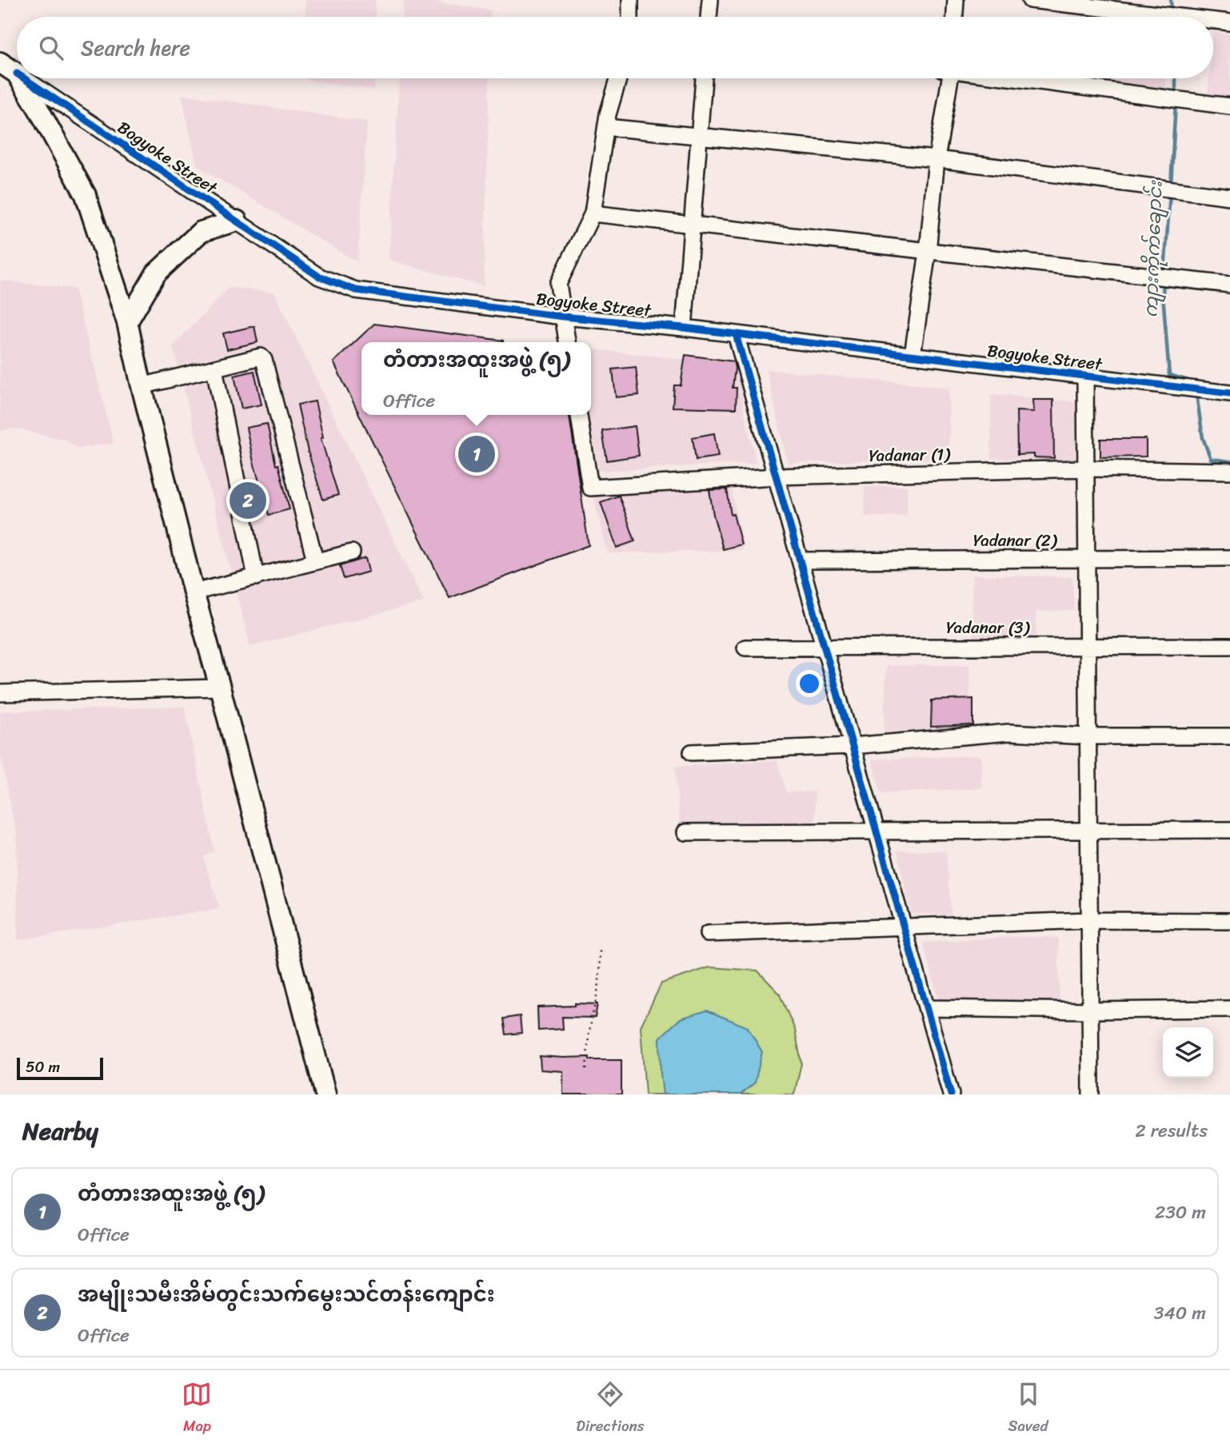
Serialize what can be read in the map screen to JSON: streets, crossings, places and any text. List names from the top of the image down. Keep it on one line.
{"streets":{"street":["Bogyoke Street","Yadanar (1)","Yadanar (2)","Yadanar (3)"]},"water":["ကျားကိုက်ချောင်း"],"scale_bar":"50 m","page":{"search":"Search here","popup":["တံတားအထူးအဖွဲ့ (၅)","Office"],"pins":["1","2"],"scale":"50 m","heading":["Nearby","2 results"],"list":[{"mark":"1","name":"တံတားအထူးအဖွဲ့ (၅)","note":"Office","value":"230 m"},{"mark":"2","name":"အမျိုးသမီးအိမ်တွင်းသက်မွေးသင်တန်းကျောင်း","note":"Office","value":"340 m"}],"nav":["Map","Directions","Saved"]}}
